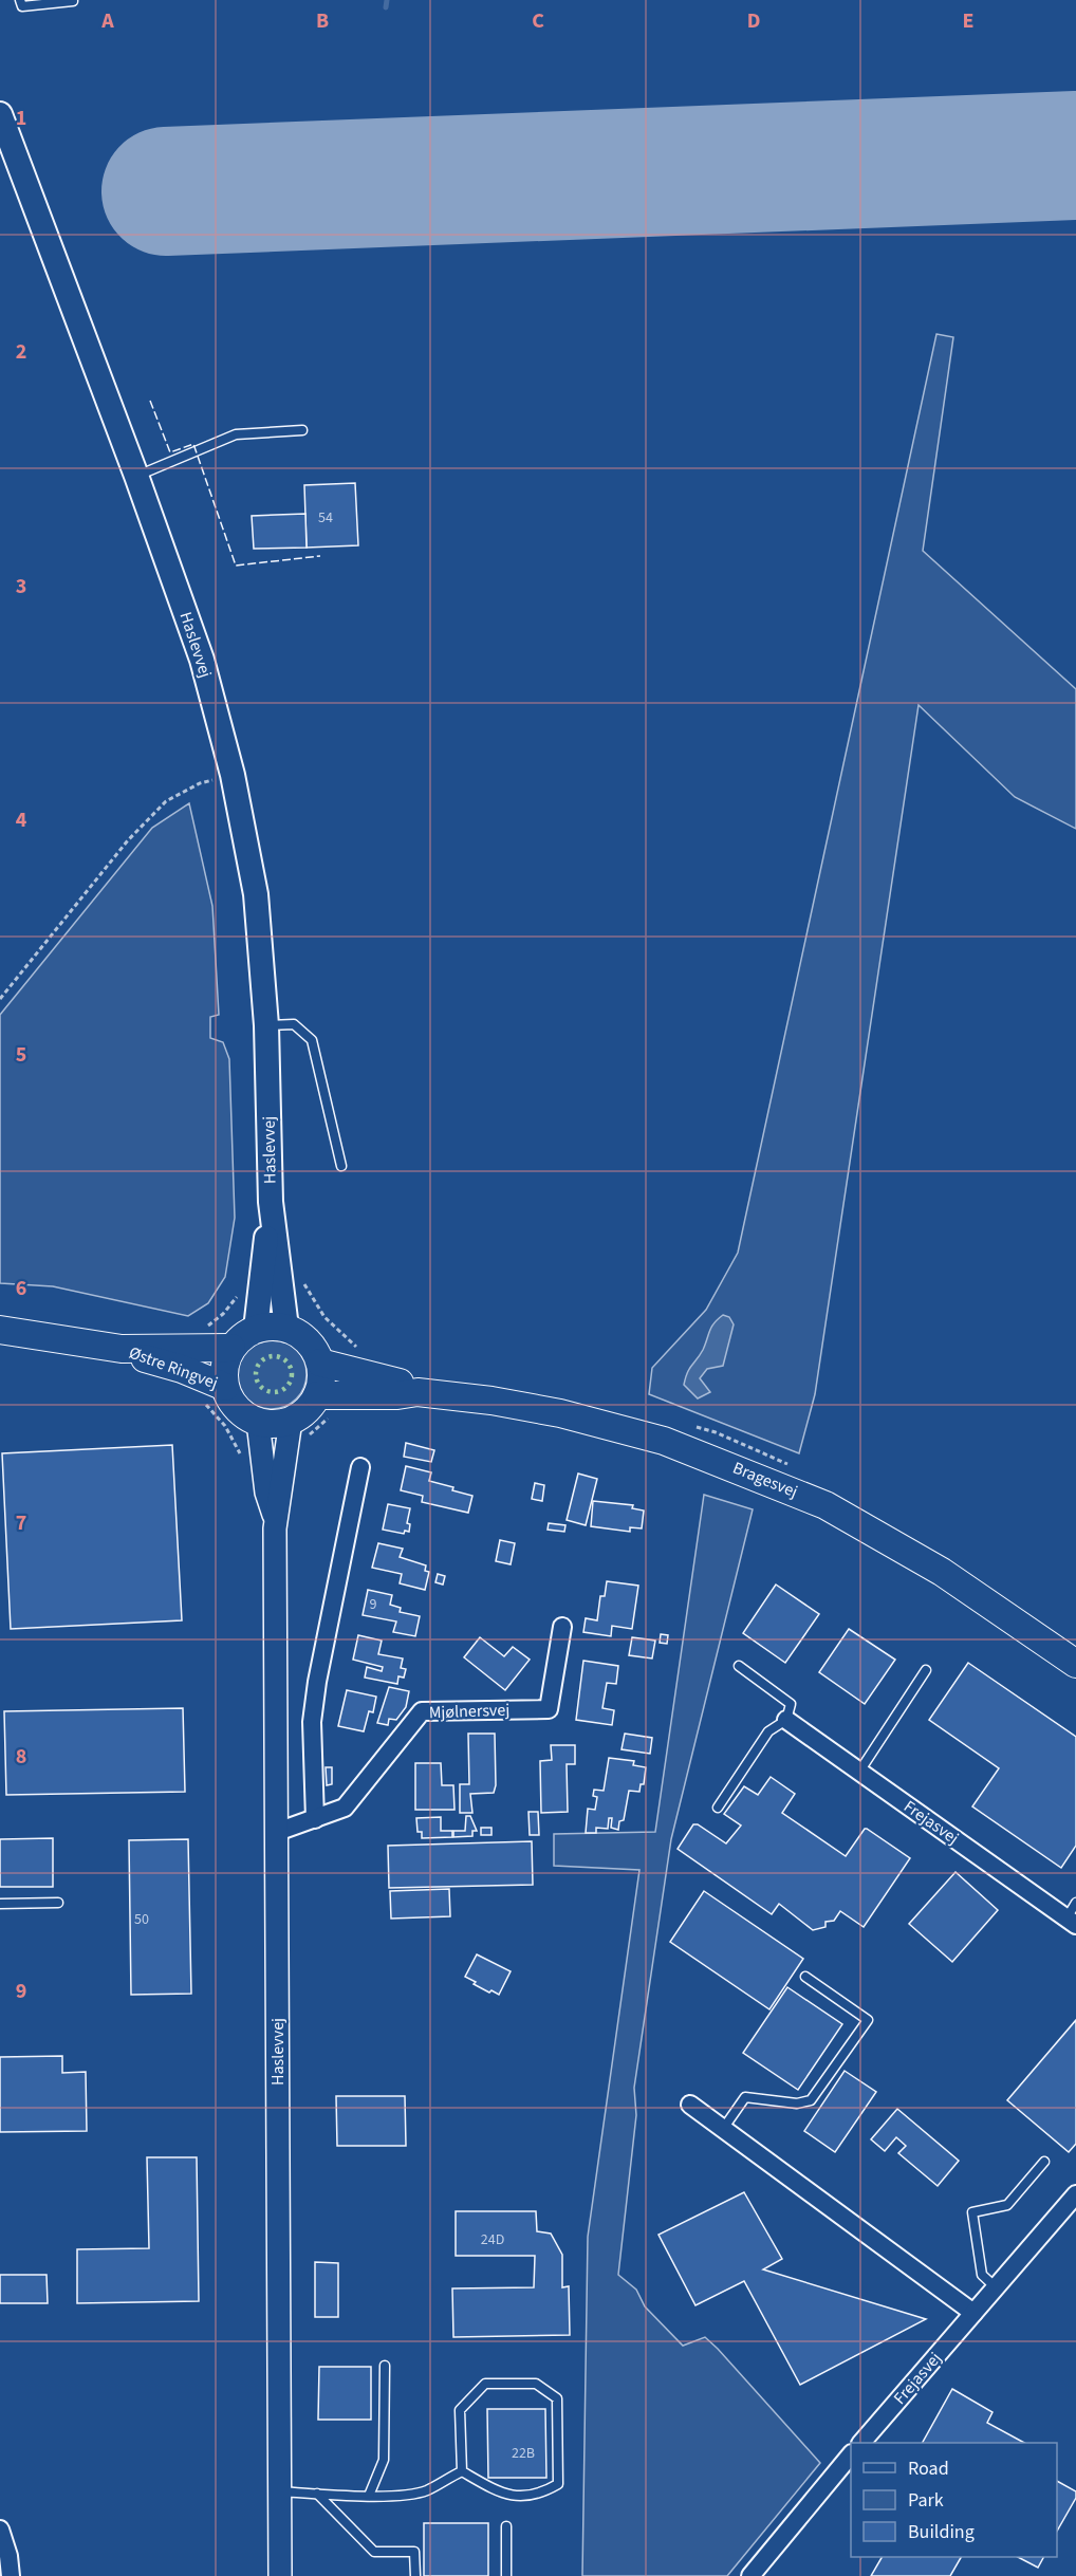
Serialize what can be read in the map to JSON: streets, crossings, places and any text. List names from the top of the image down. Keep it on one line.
{"streets":{"main road":["Haslevvej","Østre Ringvej","Bragesvej"],"street":["Mjølnersvej","Frejasvej"]},"crossings":[["Haslevvej","Østre Ringvej"],["Haslevvej","Bragesvej"],["Haslevvej","Mjølnersvej"],["Østre Ringvej","Bragesvej"]],"house_numbers":["54","9","50","24D","22B"],"legend":["Road","Park","Building"],"grid":{"columns":["A","B","C","D","E"],"rows":["1","2","3","4","5","6","7","8","9"]}}
